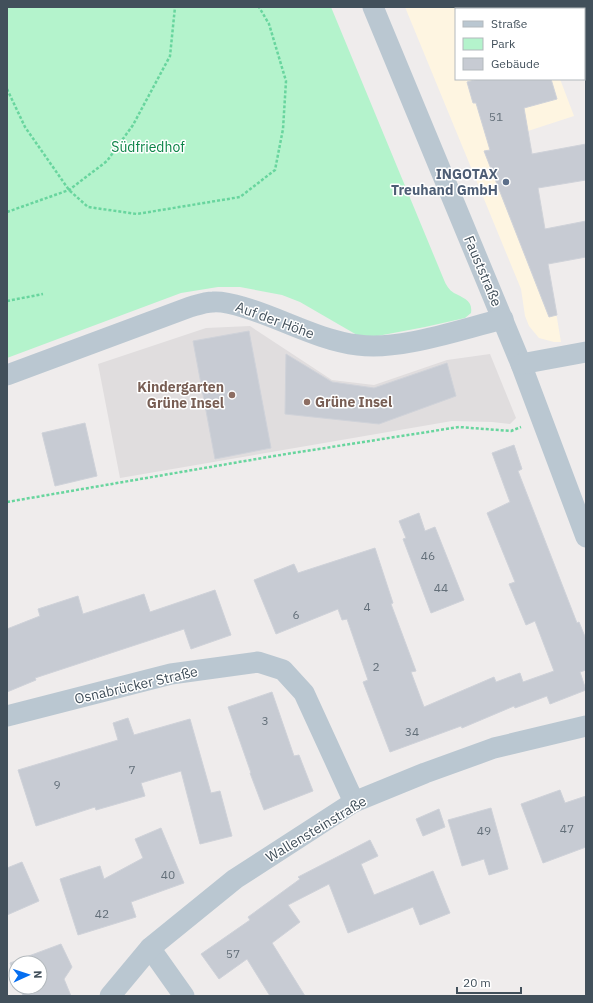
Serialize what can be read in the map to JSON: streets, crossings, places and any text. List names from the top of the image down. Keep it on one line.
{"streets":{"street":["Fauststraße","Auf der Höhe","Osnabrücker Straße","Wallensteinstraße"]},"crossings":[["Fauststraße","Auf der Höhe"],["Osnabrücker Straße","Wallensteinstraße"]],"parks":["Südfriedhof"],"places":["INGOTAX Treuhand GmbH","Kindergarten Grüne Insel","Grüne Insel"],"house_numbers":["51","46","44","4","6","2","3","34","7","9","47","49","40","42","57"],"legend":["Straße","Park","Gebäude"],"scale_bar":"20 m","north":"right"}
